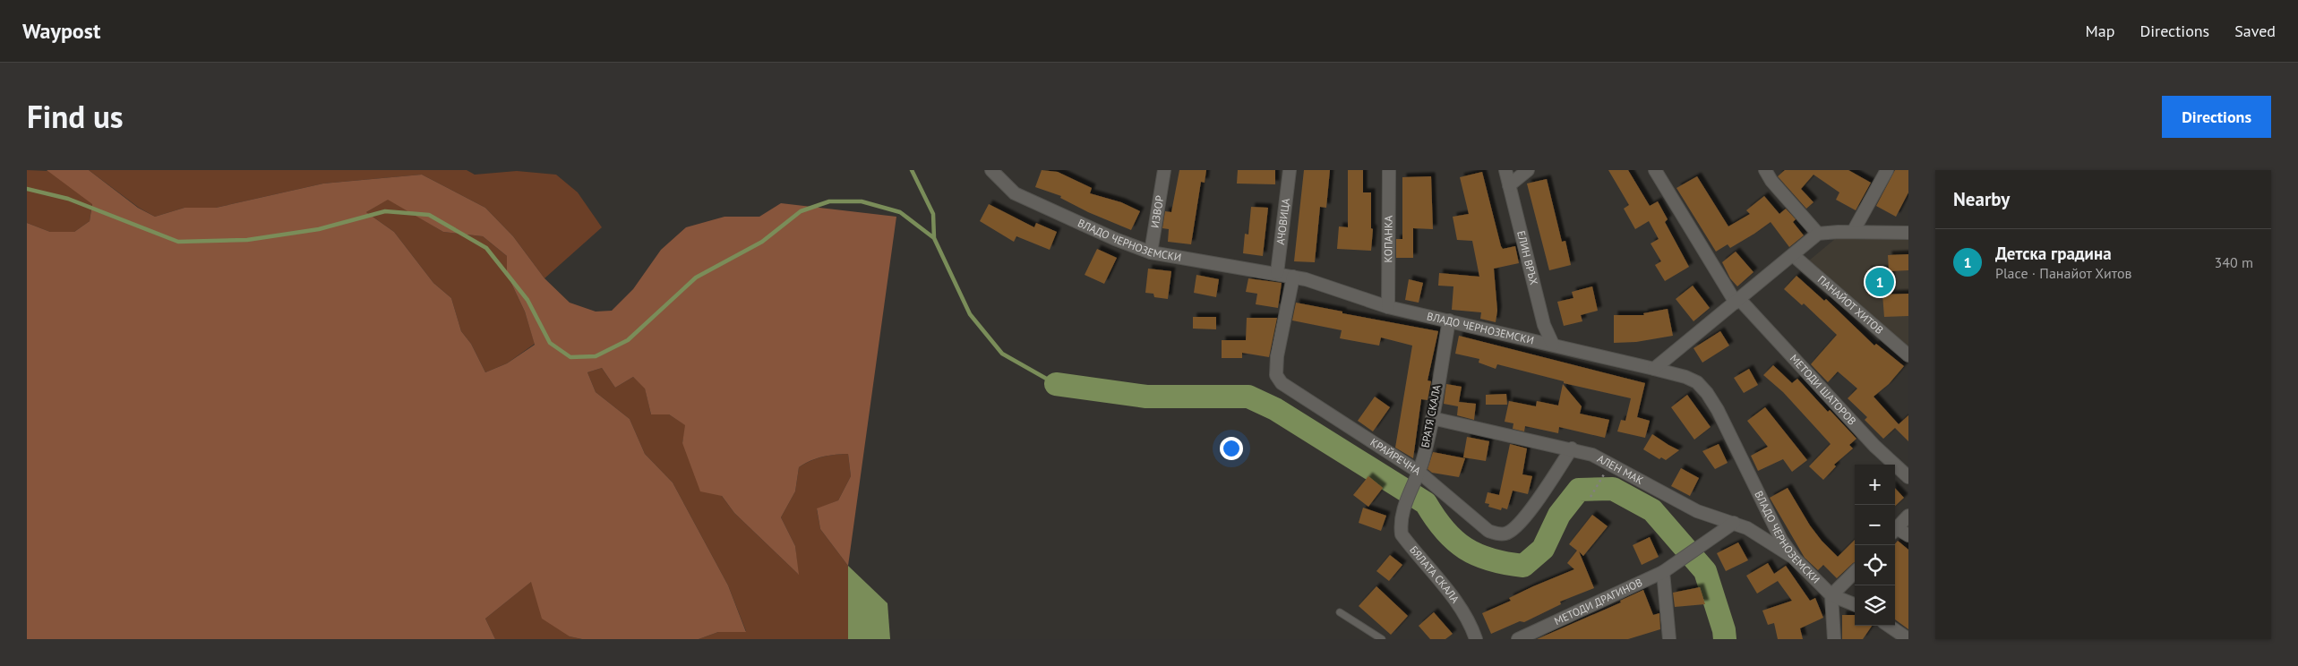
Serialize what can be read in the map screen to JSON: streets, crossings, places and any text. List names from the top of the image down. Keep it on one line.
{"streets":{"street":["ИЗВОР","АЧОВИЦА","КОПАНКА","ВЛАДО ЧЕРНОЗЕМСКИ","ЕЛИН ВРЪХ","ПАНАЙОТ ХИТОВ","МЕТОДИ ШАТОРОВ","БРАТЯ СКАЛА","КРАЙРЕЧНА","АЛЕН МАК","БЯЛАТА СКАЛА","МЕТОДИ ДРАГИНОВ"]},"crossings":[["ИЗВОР","ВЛАДО ЧЕРНОЗЕМСКИ"],["АЧОВИЦА","ВЛАДО ЧЕРНОЗЕМСКИ"],["КОПАНКА","ВЛАДО ЧЕРНОЗЕМСКИ"],["ВЛАДО ЧЕРНОЗЕМСКИ","ЕЛИН ВРЪХ"],["ВЛАДО ЧЕРНОЗЕМСКИ","БРАТЯ СКАЛА"],["ВЛАДО ЧЕРНОЗЕМСКИ","КРАЙРЕЧНА"],["ВЛАДО ЧЕРНОЗЕМСКИ","АЛЕН МАК"],["БРАТЯ СКАЛА","КРАЙРЕЧНА"],["БРАТЯ СКАЛА","АЛЕН МАК"],["БРАТЯ СКАЛА","БЯЛАТА СКАЛА"],["КРАЙРЕЧНА","АЛЕН МАК"],["АЛЕН МАК","МЕТОДИ ДРАГИНОВ"]],"page":{"header":"Waypost","nav":["Map","Directions","Saved"],"title":"Find us","buttons":"Directions","heading":"Nearby","list":[{"mark":"1","name":"Детска градина","note":"Place · Панайот Хитов","value":"340 m"}],"pins":"1","map_buttons":["+","−"]}}
